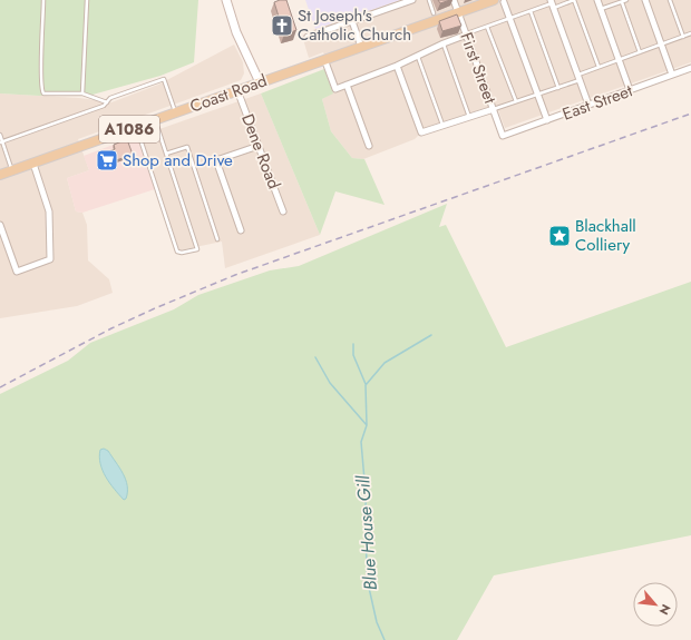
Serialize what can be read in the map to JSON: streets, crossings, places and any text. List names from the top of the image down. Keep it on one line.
{"streets":{"main road":["Coast Road","A1086"],"street":["First Street","East Street","Dene Road"]},"crossings":[["First Street","Coast Road"],["First Street","East Street"],["First Street","A1086"],["Coast Road","A1086"],["Coast Road","Dene Road"]],"water":["Blue House Gill"],"places":{"church":["St Joseph's Catholic Church"],"supermarket":["Shop and Drive"],"place":["Blackhall Colliery"]},"north":"bottom right"}
